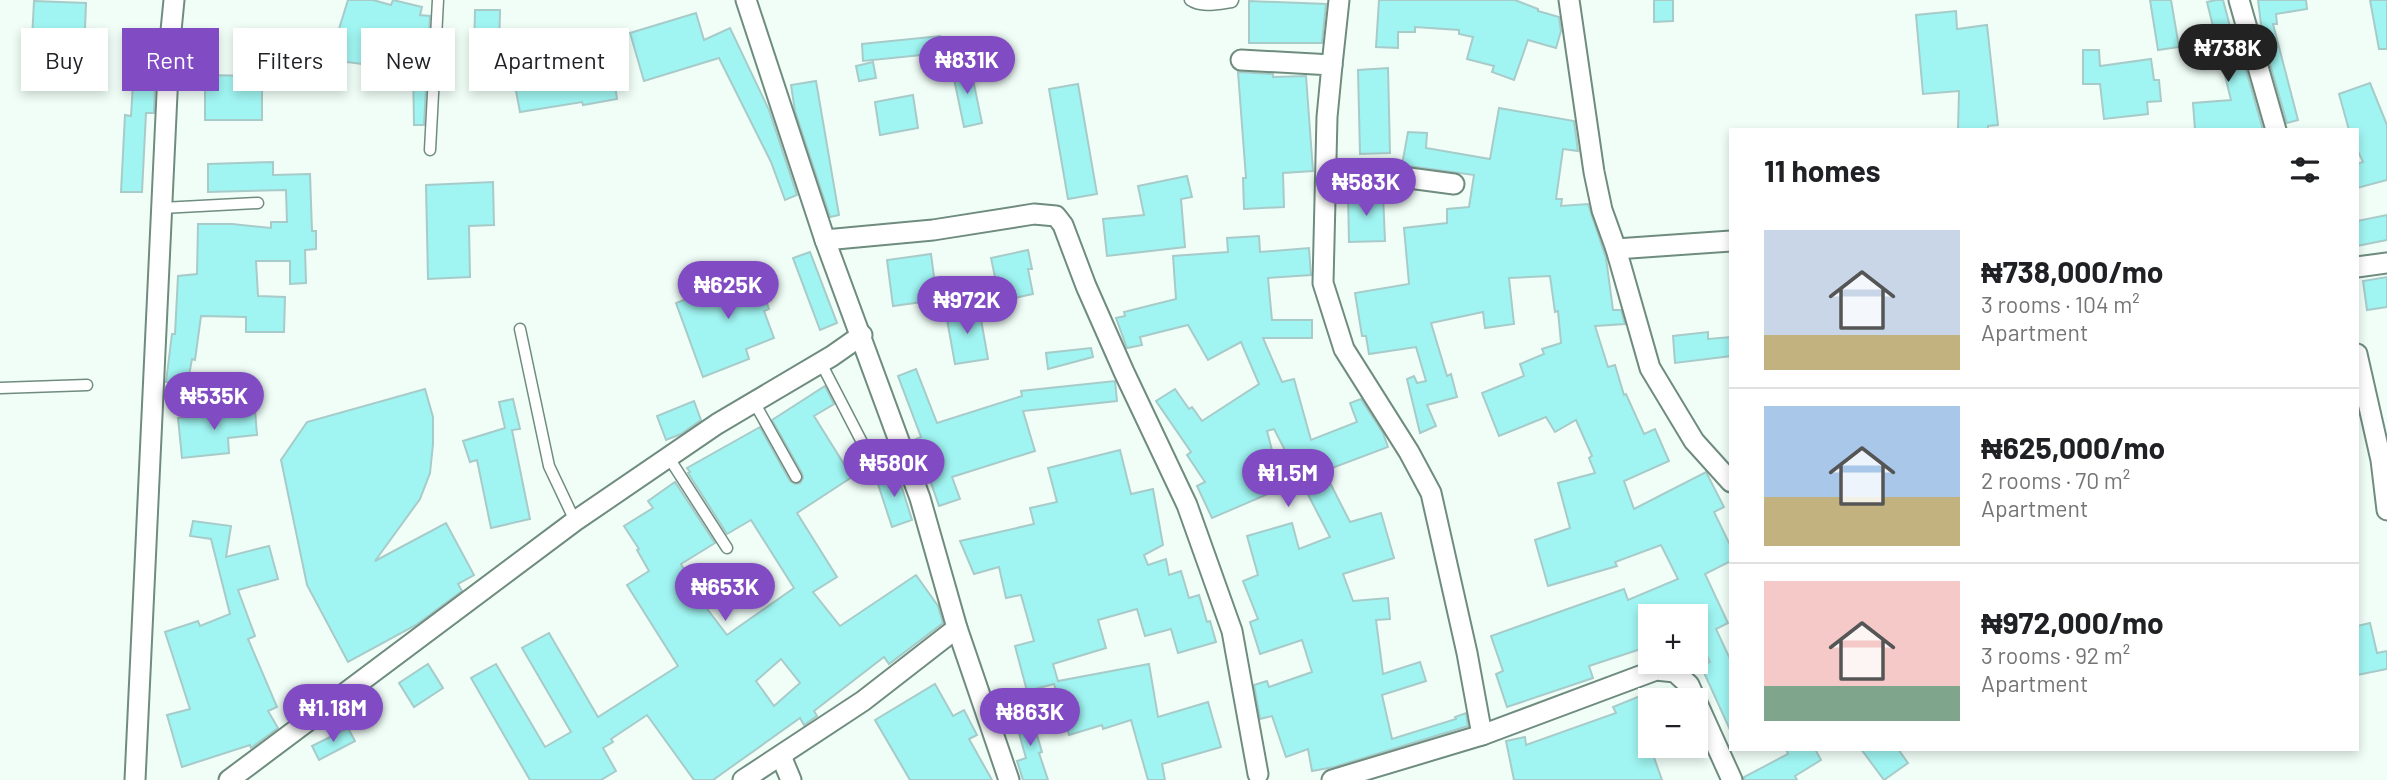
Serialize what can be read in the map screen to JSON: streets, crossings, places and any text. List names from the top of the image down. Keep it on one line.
{"page":{"price":["₦738K","₦831K","₦583K","₦625K","₦972K","₦535K","₦580K","₦1.5M","₦653K","₦1.18M","₦863K"],"chip":["Buy","Rent","Filters","New","Apartment"],"heading":"11 homes","list":[{"name":"₦738,000/mo","note":"3 rooms · 104 m² · Apartment"},{"name":"₦625,000/mo","note":"2 rooms · 70 m² · Apartment"},{"name":"₦972,000/mo","note":"3 rooms · 92 m² · Apartment"}],"map_buttons":["+","−"]}}
